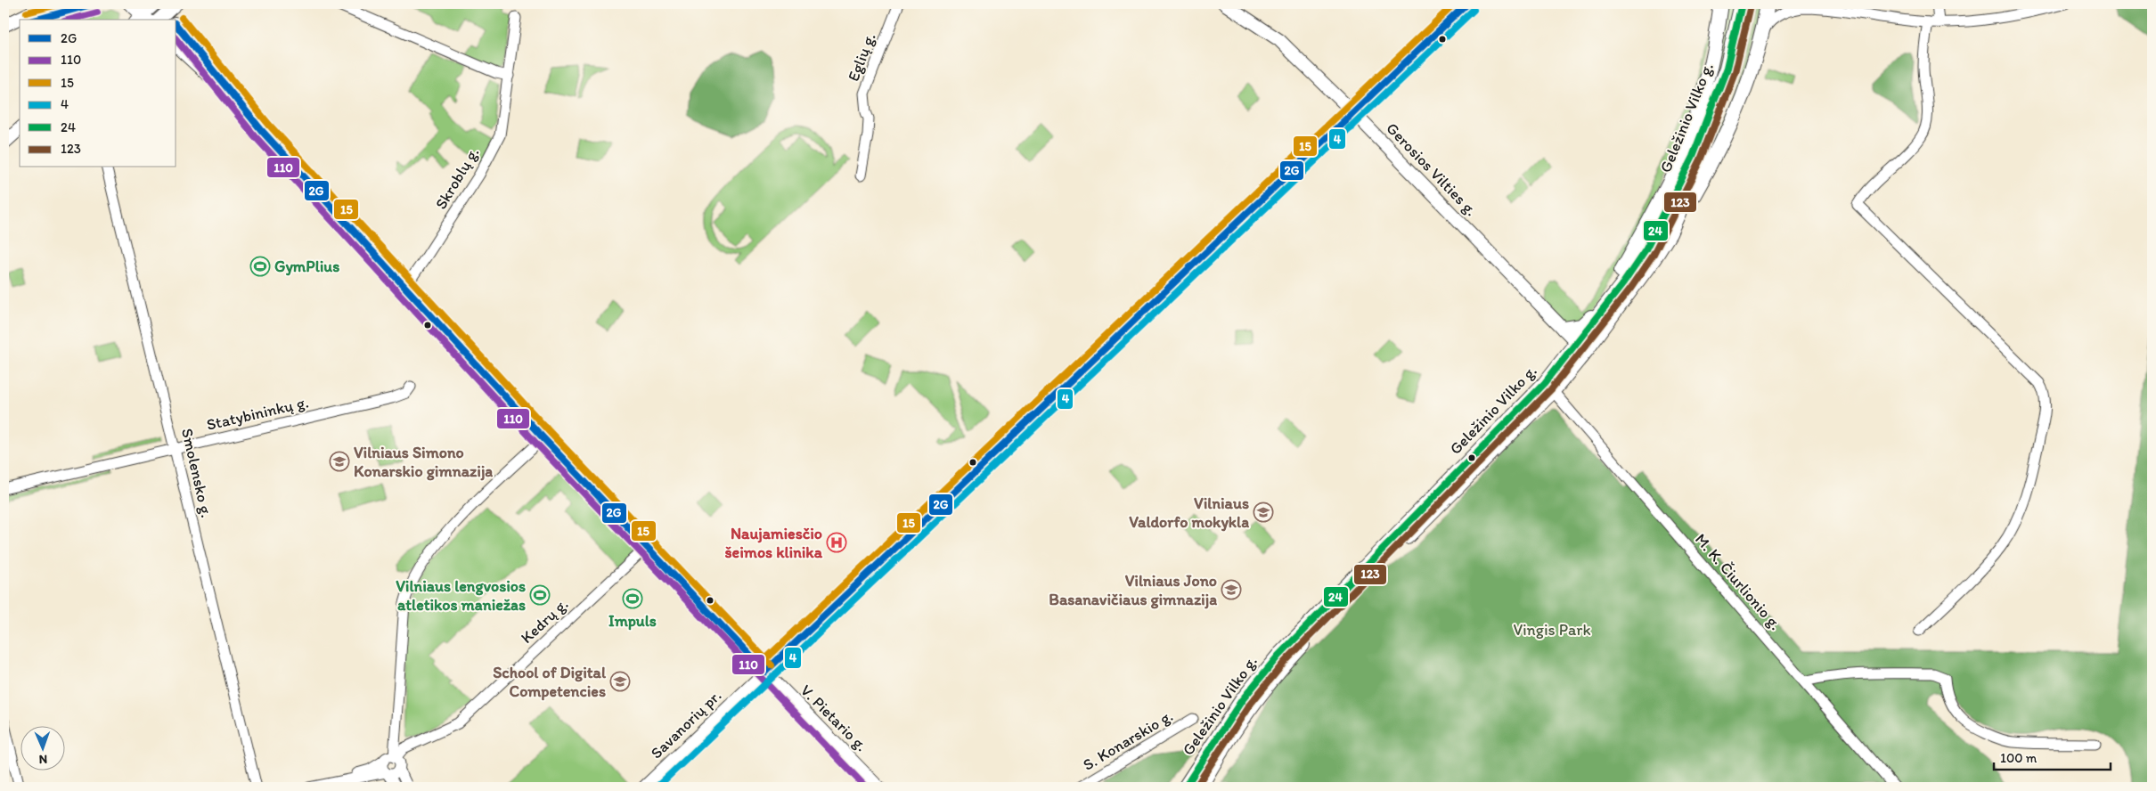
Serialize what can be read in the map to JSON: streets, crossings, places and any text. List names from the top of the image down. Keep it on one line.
{"streets":{"highway":["Geležinio Vilko g."],"main road":["Gerosios Vilties g.","V. Pietario g.","Savanorių pr."],"street":["Eglių g.","Skroblų g.","Statybininkų g.","Smolensko g.","M. K. Čiurlionio g.","Kedrų g.","S. Konarskio g."]},"crossings":[["Geležinio Vilko g.","Gerosios Vilties g."],["Geležinio Vilko g.","M. K. Čiurlionio g."],["Gerosios Vilties g.","Savanorių pr."],["Skroblų g.","V. Pietario g."],["Statybininkų g.","Smolensko g."],["Kedrų g.","V. Pietario g."],["V. Pietario g.","Savanorių pr."]],"parks":["Vingis Park"],"places":{"sports":["GymPlius","Vilniaus lengvosios atletikos maniežas","Impuls"],"school or university":["Vilniaus Simono Konarskio gimnazija","Vilniaus Valdorfo mokykla","Vilniaus Jono Basanavičiaus gimnazija","School of Digital Competencies"],"hospital":["Naujamiesčio šeimos klinika"]},"lines":["transit line 2G","transit line 15","transit line 24","transit line 123","transit line 4","transit line 110"],"legend":["2G","110","15","4","24","123"],"scale_bar":"100 m","north":"bottom"}
